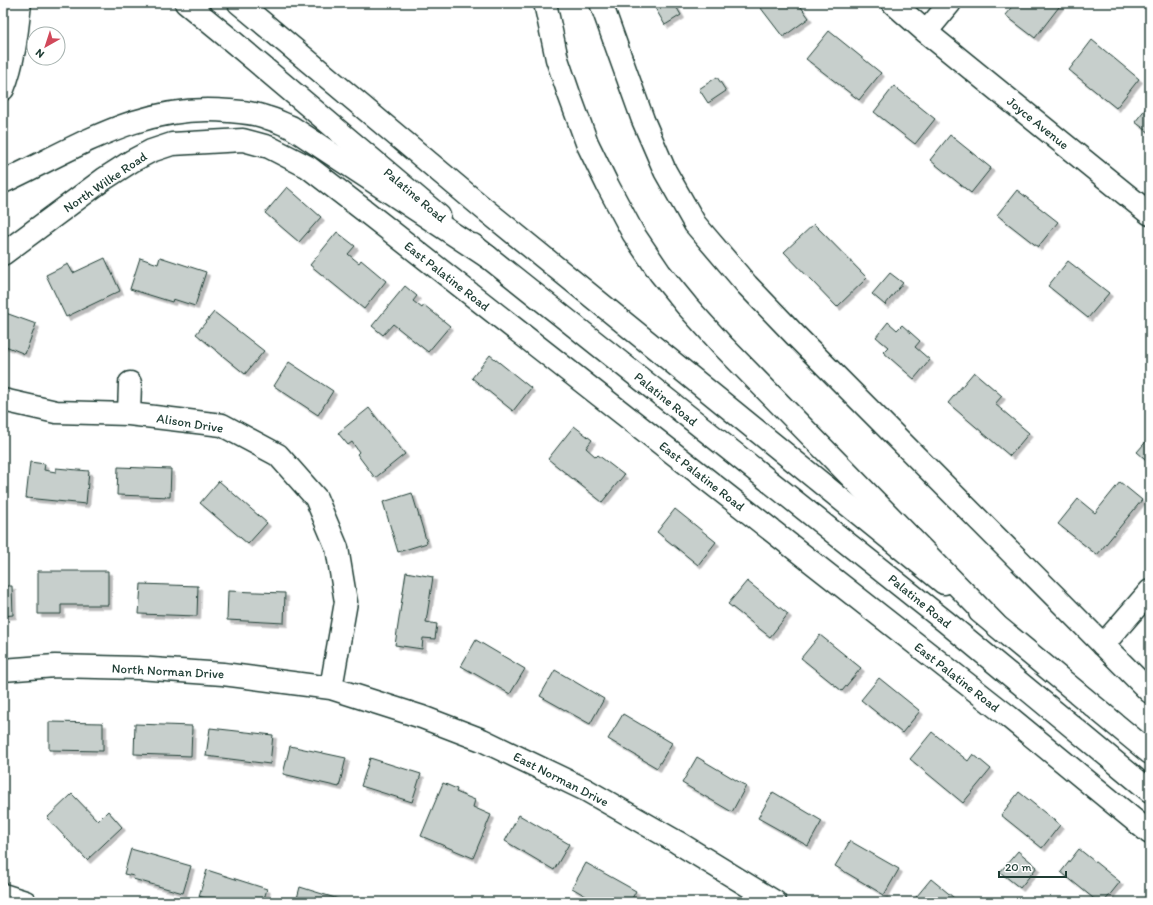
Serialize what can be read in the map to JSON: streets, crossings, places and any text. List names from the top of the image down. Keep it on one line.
{"streets":{"main road":["Joyce Avenue","North Wilke Road","Palatine Road","East Palatine Road","Alison Drive","North Norman Drive","East Norman Drive"]},"crossings":[["North Wilke Road","East Palatine Road"],["Alison Drive","North Norman Drive"],["Alison Drive","East Norman Drive"],["North Norman Drive","East Norman Drive"]],"scale_bar":"20 m","north":"bottom left"}
